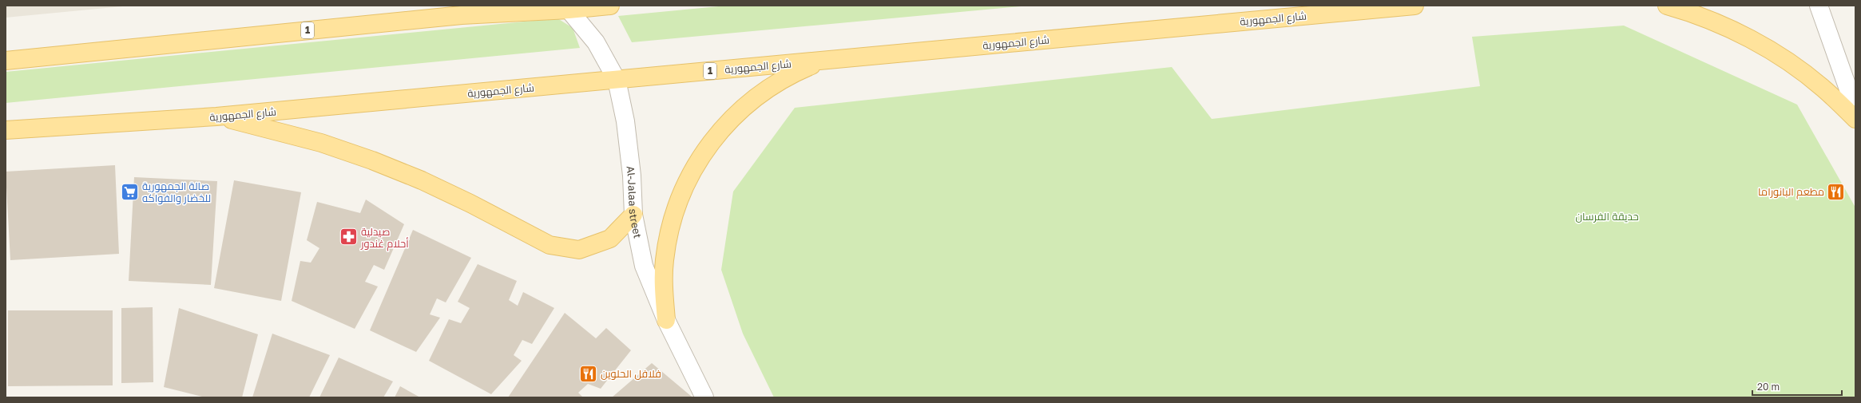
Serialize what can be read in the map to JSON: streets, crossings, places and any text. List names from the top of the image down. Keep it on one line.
{"streets":{"main road":["شارع الجمهورية","1"],"street":["Al-Jalaa street"]},"crossings":[["شارع الجمهورية","Al-Jalaa street"],["1","Al-Jalaa street"]],"parks":["حديقة الفرسان"],"places":{"supermarket":["صالة الجمهورية للخضار والفواكه"],"restaurant":["مطعم البانوراما","فلافل الحلوين"],"pharmacy":["صيدلية أحلام غندور"]},"scale_bar":"20 m"}
